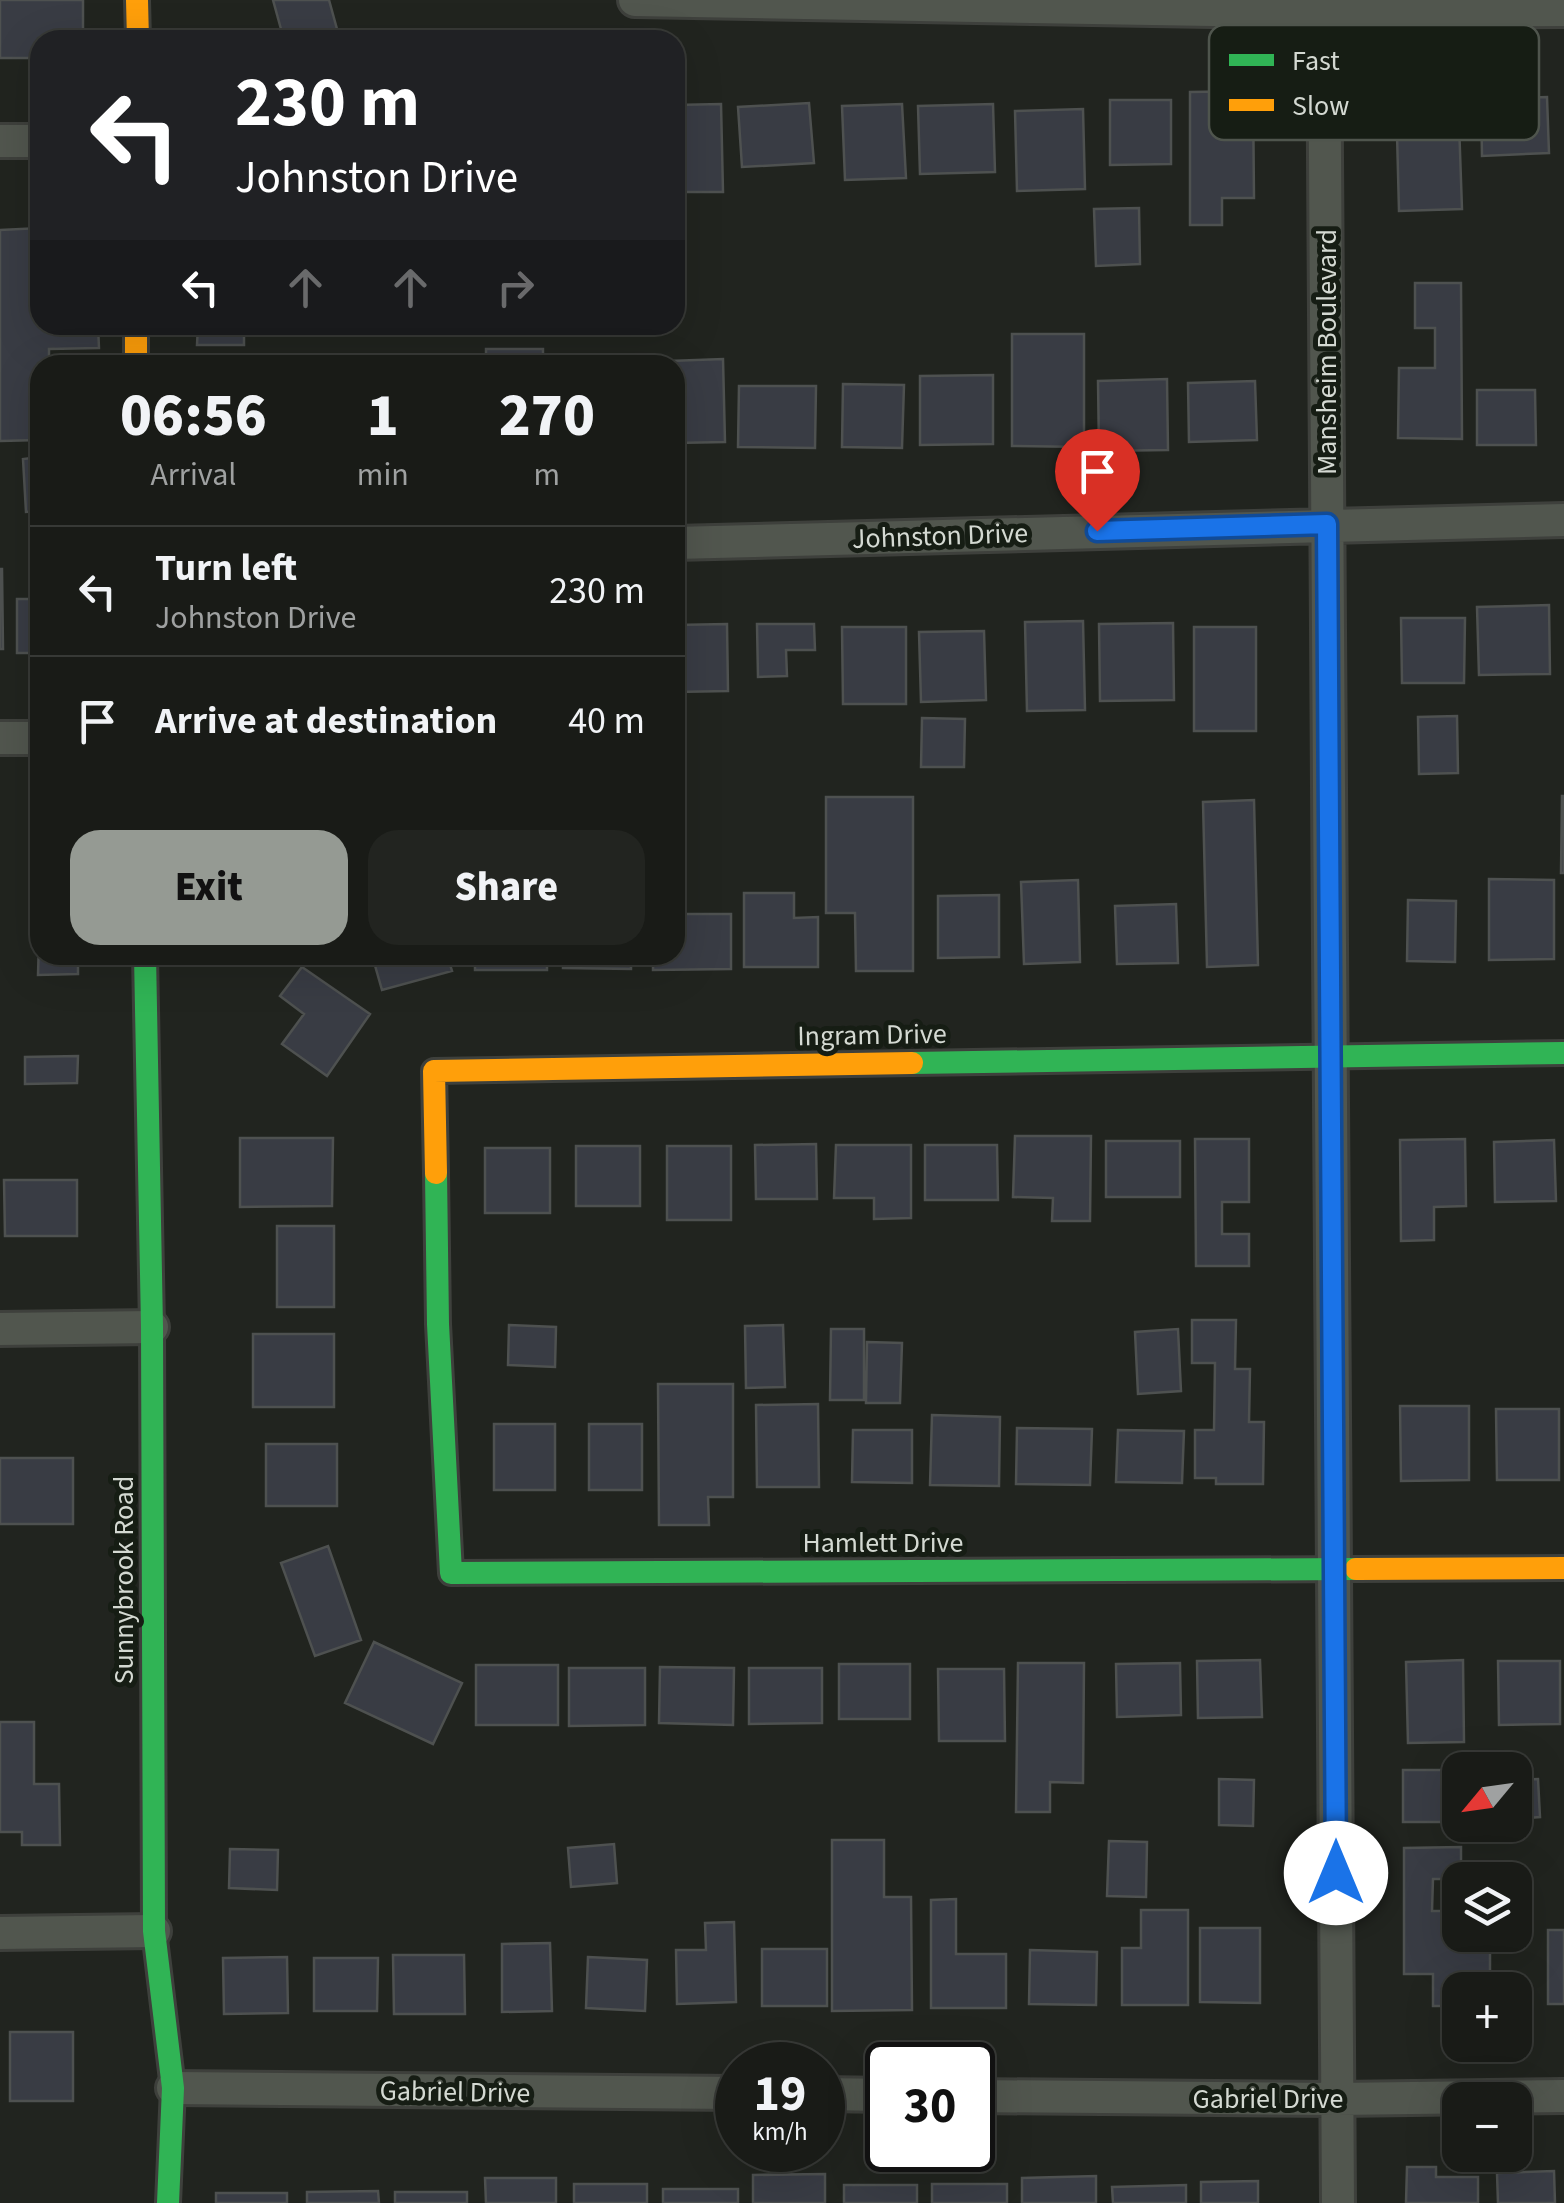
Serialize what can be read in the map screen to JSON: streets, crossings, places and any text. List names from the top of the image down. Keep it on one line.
{"streets":{"street":["Mansheim Boulevard","Johnston Drive","Ingram Drive","Hamlett Drive","Sunnybrook Road","Gabriel Drive"]},"crossings":[["Mansheim Boulevard","Johnston Drive"],["Mansheim Boulevard","Ingram Drive"],["Mansheim Boulevard","Hamlett Drive"],["Mansheim Boulevard","Gabriel Drive"],["Ingram Drive","Hamlett Drive"],["Sunnybrook Road","Gabriel Drive"]],"legend":["Fast","Slow"],"north":"bottom left","page":{"turn":["230 m","Johnston Drive"],"eta":["06:56","Arrival","1","min","270","m"],"list":[{"name":"Turn left","note":"Johnston Drive","value":"230 m"},{"name":"Arrive at destination","value":"40 m"}],"buttons":["Exit","Share"],"map_buttons":["+","−"],"speed":"19 km/h","limit":"30"}}
